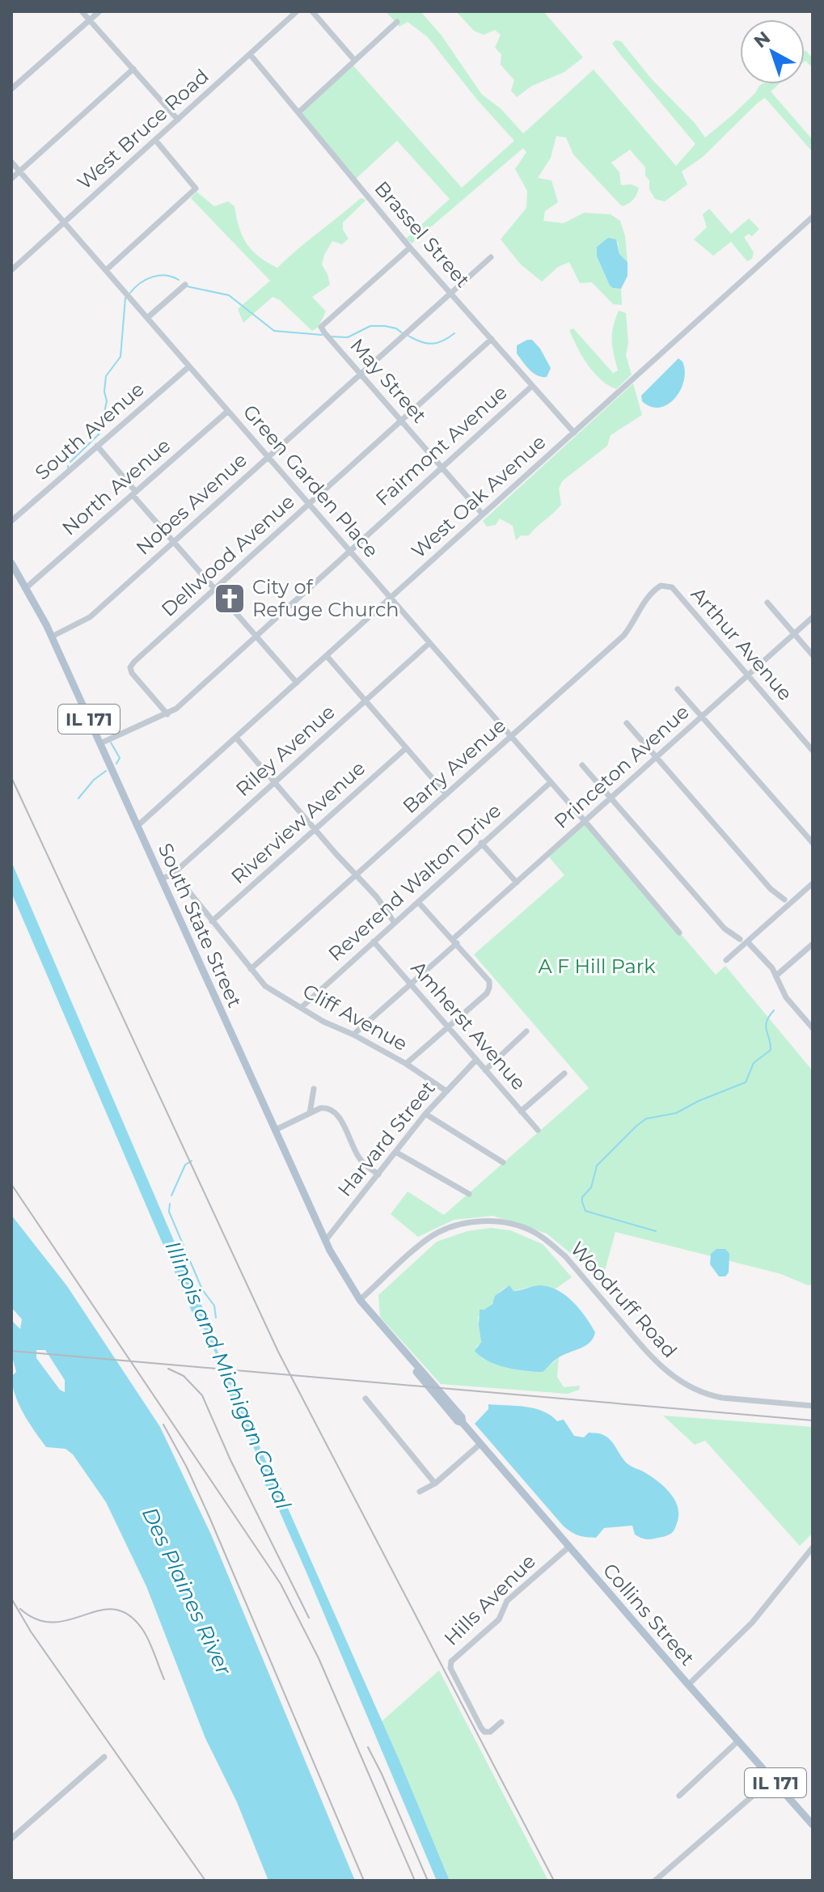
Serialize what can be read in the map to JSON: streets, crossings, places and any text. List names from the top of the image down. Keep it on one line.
{"streets":{"main road":["IL 171","South State Street","Collins Street"],"street":["West Bruce Road","Brassel Street","May Street","South Avenue","Fairmont Avenue","Green Garden Place","North Avenue","West Oak Avenue","Nobes Avenue","Dellwood Avenue","Arthur Avenue","Riley Avenue","Barry Avenue","Princeton Avenue","Riverview Avenue","Reverend Walton Drive","Cliff Avenue","Amherst Avenue","Harvard Street","Woodruff Road","Hills Avenue"]},"crossings":[["West Bruce Road","Brassel Street"],["West Bruce Road","Green Garden Place"],["Brassel Street","May Street"],["Brassel Street","Fairmont Avenue"],["Brassel Street","West Oak Avenue"],["Brassel Street","Nobes Avenue"],["Brassel Street","Dellwood Avenue"],["May Street","Fairmont Avenue"],["May Street","West Oak Avenue"],["May Street","Nobes Avenue"],["May Street","Dellwood Avenue"],["South Avenue","Green Garden Place"],["Fairmont Avenue","Green Garden Place"],["Fairmont Avenue","Dellwood Avenue"],["Fairmont Avenue","South State Street"],["Green Garden Place","North Avenue"],["Green Garden Place","West Oak Avenue"],["Green Garden Place","Nobes Avenue"],["Green Garden Place","Dellwood Avenue"],["Green Garden Place","Riley Avenue"],["Green Garden Place","Barry Avenue"],["Green Garden Place","Princeton Avenue"],["Green Garden Place","Reverend Walton Drive"],["North Avenue","South State Street"],["West Oak Avenue","South State Street"],["Nobes Avenue","South State Street"],["Arthur Avenue","Barry Avenue"],["Arthur Avenue","Princeton Avenue"],["Riley Avenue","South State Street"],["Riley Avenue","Cliff Avenue"],["Barry Avenue","Cliff Avenue"],["Princeton Avenue","Cliff Avenue"],["Princeton Avenue","Amherst Avenue"],["Riverview Avenue","Cliff Avenue"],["Reverend Walton Drive","Cliff Avenue"],["Reverend Walton Drive","Amherst Avenue"],["South State Street","Harvard Street"],["South State Street","Woodruff Road"],["South State Street","Collins Street"],["Cliff Avenue","Harvard Street"],["Amherst Avenue","Harvard Street"],["Woodruff Road","Collins Street"],["Hills Avenue","Collins Street"]],"water":["Illinois and Michigan Canal","Des Plaines River"],"parks":["A F Hill Park"],"places":{"church":["City of Refuge Church"]},"north":"top left"}
